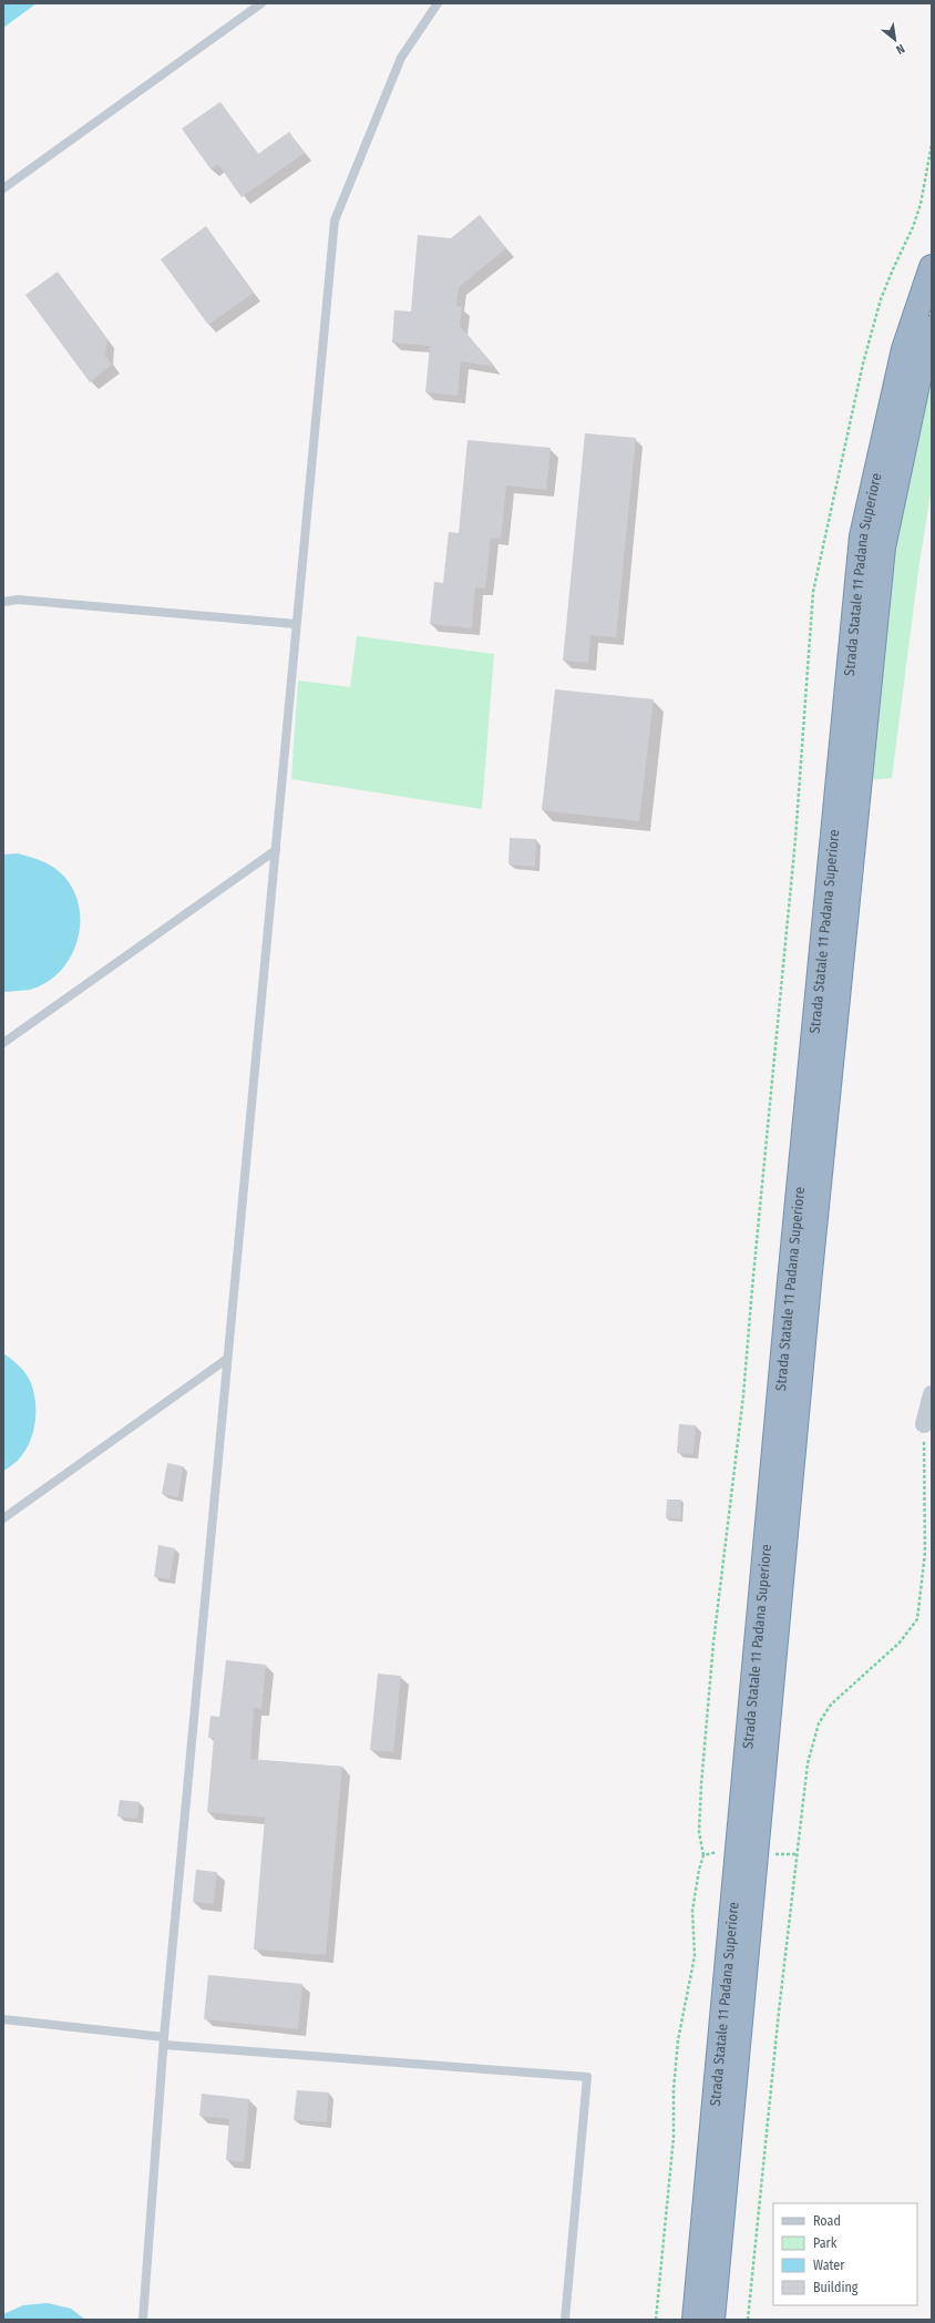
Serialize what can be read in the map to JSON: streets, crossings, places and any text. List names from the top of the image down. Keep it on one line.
{"streets":{"highway":["Strada Statale 11 Padana Superiore"]},"legend":["Road","Park","Water","Building"],"north":"bottom right"}
